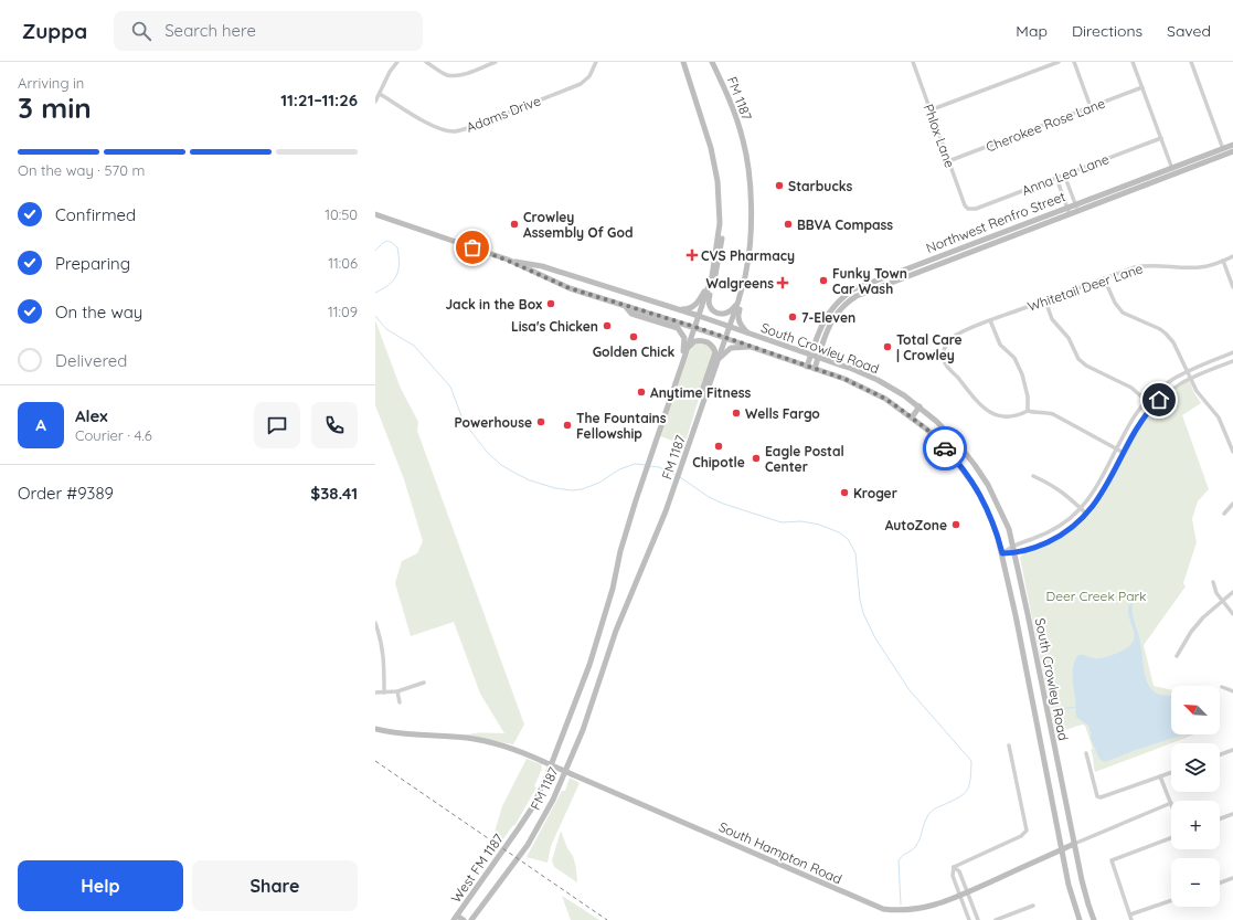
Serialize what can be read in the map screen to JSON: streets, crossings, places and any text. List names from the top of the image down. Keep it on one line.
{"streets":{"main road":["FM 1187","Northwest Renfro Street","South Crowley Road","South Hampton Road","West FM 1187"],"street":["Adams Drive","Cherokee Rose Lane","Phlox Lane","Anna Lea Lane","Whitetail Deer Lane"]},"crossings":[["FM 1187","South Crowley Road"],["FM 1187","West FM 1187"],["Cherokee Rose Lane","Phlox Lane"],["Phlox Lane","Anna Lea Lane"],["Northwest Renfro Street","South Crowley Road"],["South Crowley Road","South Hampton Road"]],"parks":["Deer Creek Park"],"places":{"other":["Starbucks","Crowley Assembly Of God","BBVA Compass","Funky Town Car Wash","Jack in the Box","7-Eleven","Lisa's Chicken","Golden Chick","Total Care | Crowley","Anytime Fitness","Wells Fargo","Powerhouse","The Fountains Fellowship","Chipotle","Eagle Postal Center","Kroger","AutoZone"],"health":["CVS Pharmacy","Walgreens"]},"north":"top left","page":{"header":"Zuppa","search":"Search here","nav":["Map","Directions","Saved"],"heading":["3 min","Arriving in","11:21–11:26"],"panel":["Alex","Courier · 4.6","Order #9389","$38.41"],"bar":"On the way · 570 m","list":[["Confirmed","10:50"],["Preparing","11:06"],["On the way","11:09"],"Delivered"],"round":"A","map_buttons":["+","−"],"buttons":["Help","Share"]}}
